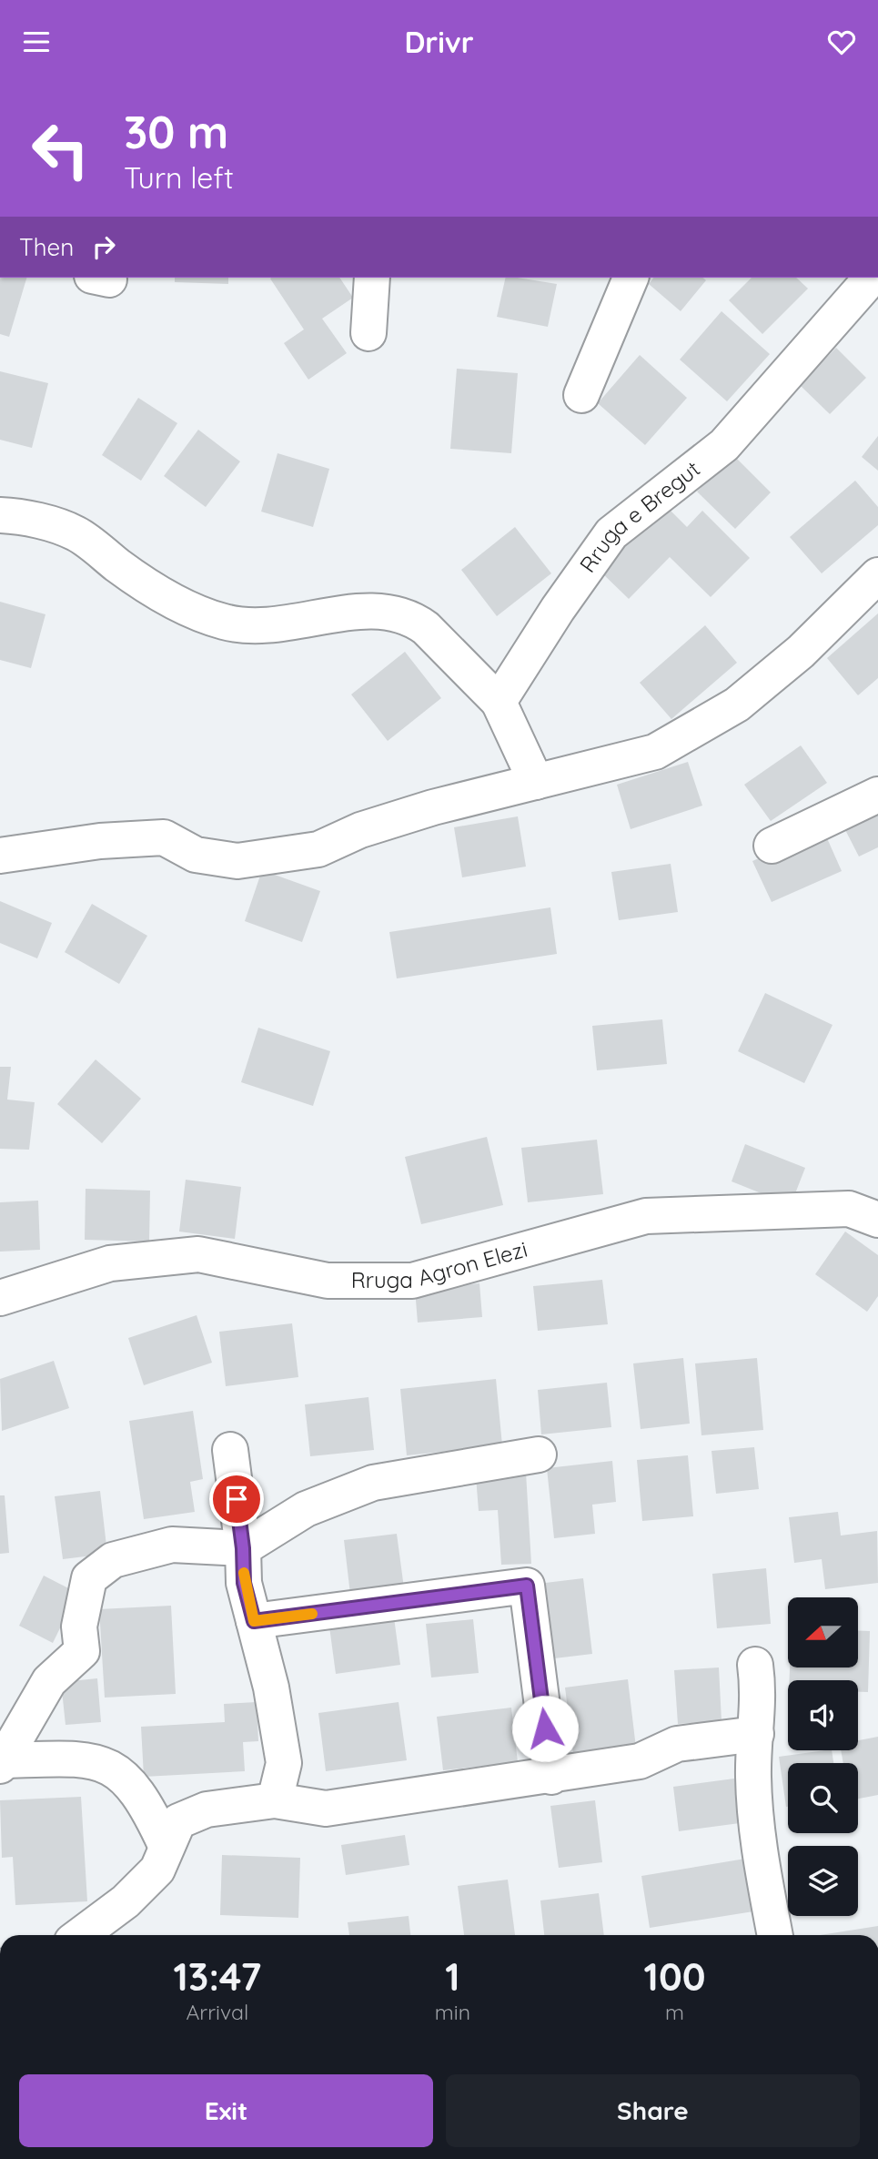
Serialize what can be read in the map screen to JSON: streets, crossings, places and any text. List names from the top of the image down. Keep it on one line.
{"streets":{"street":["Rruga e Bregut","Rruga Agron Elezi"]},"north":"left","page":{"header":"Drivr","turn":["30 m","Turn left"],"then":"Then","eta":["13:47","Arrival","1","min","100","m"],"buttons":["Exit","Share"]}}
